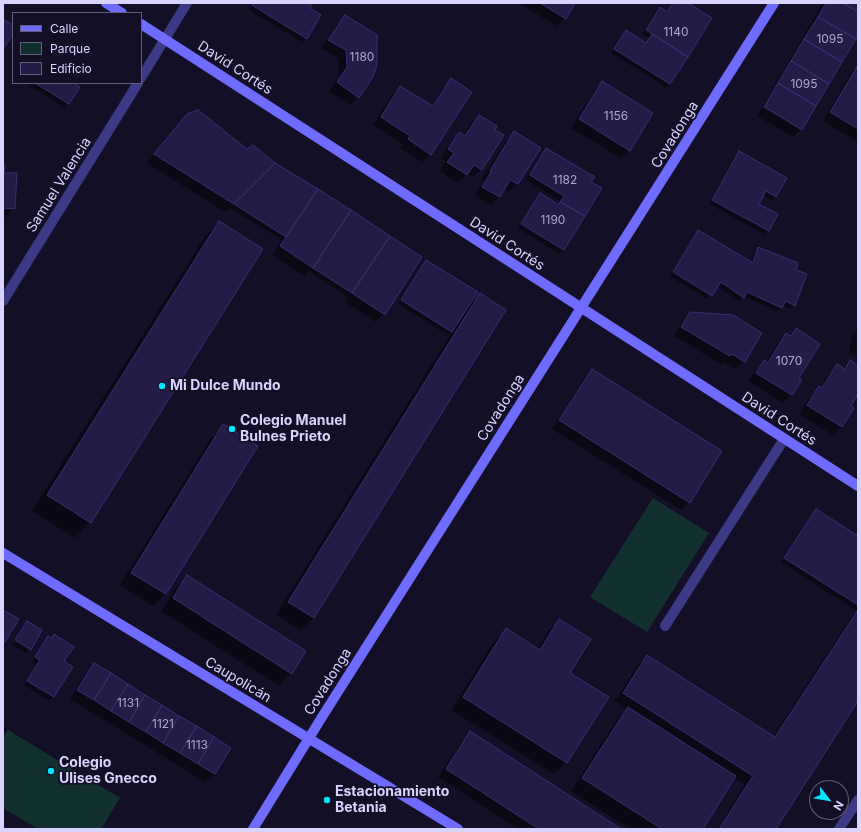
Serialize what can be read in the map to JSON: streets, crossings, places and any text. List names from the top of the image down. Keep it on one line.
{"streets":{"street":["David Cortés","Covadonga","Samuel Valencia","Caupolicán"]},"crossings":[["David Cortés","Covadonga"],["Covadonga","Caupolicán"]],"places":["Mi Dulce Mundo","Colegio Manuel Bulnes Prieto","Colegio Ulises Gnecco","Estacionamiento Betania"],"house_numbers":["1140","1095","1180","1095","1156","1182","1190","1070","1131","1121","1113"],"legend":["Calle","Parque","Edificio"],"north":"bottom right"}
